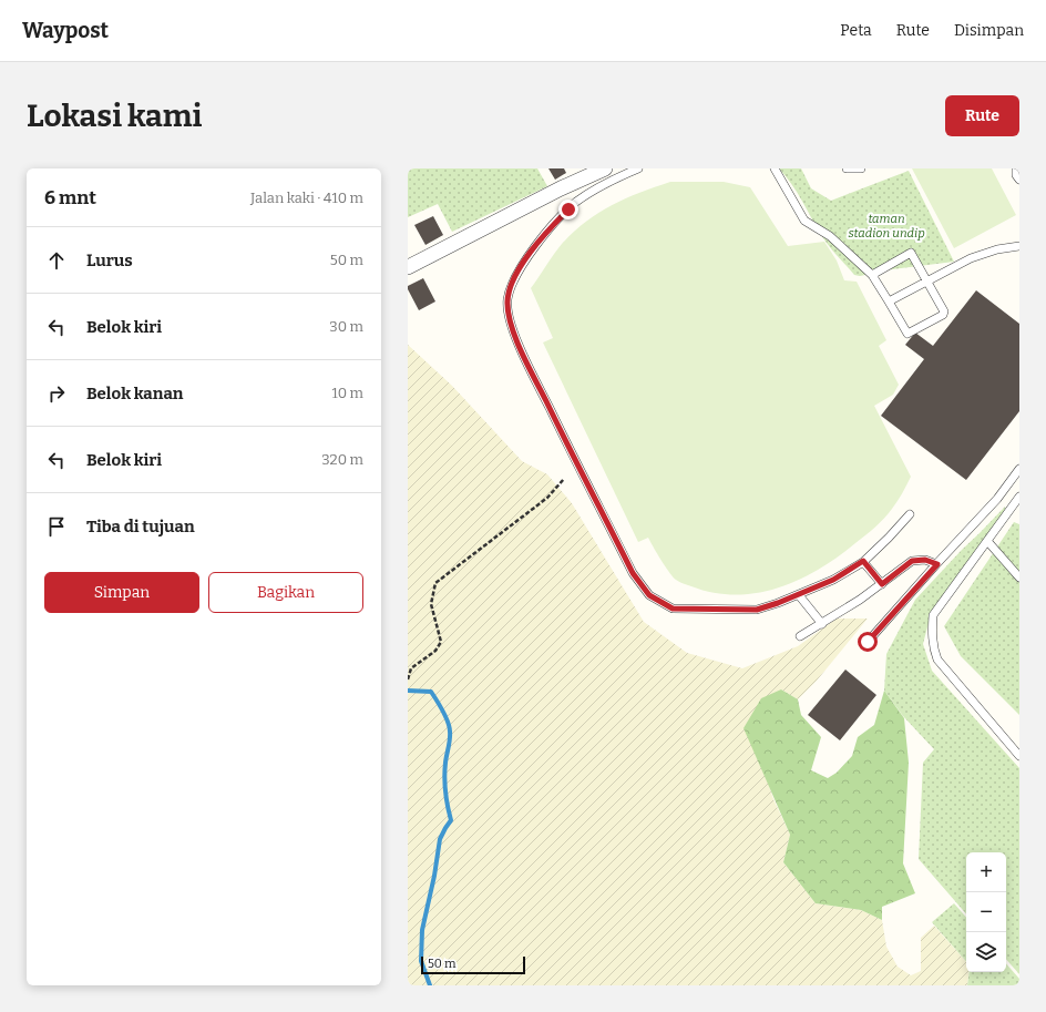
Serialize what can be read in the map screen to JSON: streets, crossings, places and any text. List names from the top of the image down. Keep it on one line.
{"parks":["taman stadion undip"],"scale_bar":"50 m","page":{"header":"Waypost","nav":["Peta","Rute","Disimpan"],"buttons":["Rute",["Simpan","Bagikan"]],"title":"Lokasi kami","heading":["6 mnt","Jalan kaki · 410 m"],"list":[["Lurus","50 m"],["Belok kiri","30 m"],["Belok kanan","10 m"],["Belok kiri","320 m"],"Tiba di tujuan"],"map_buttons":["+","−"],"scale":"50 m"}}
